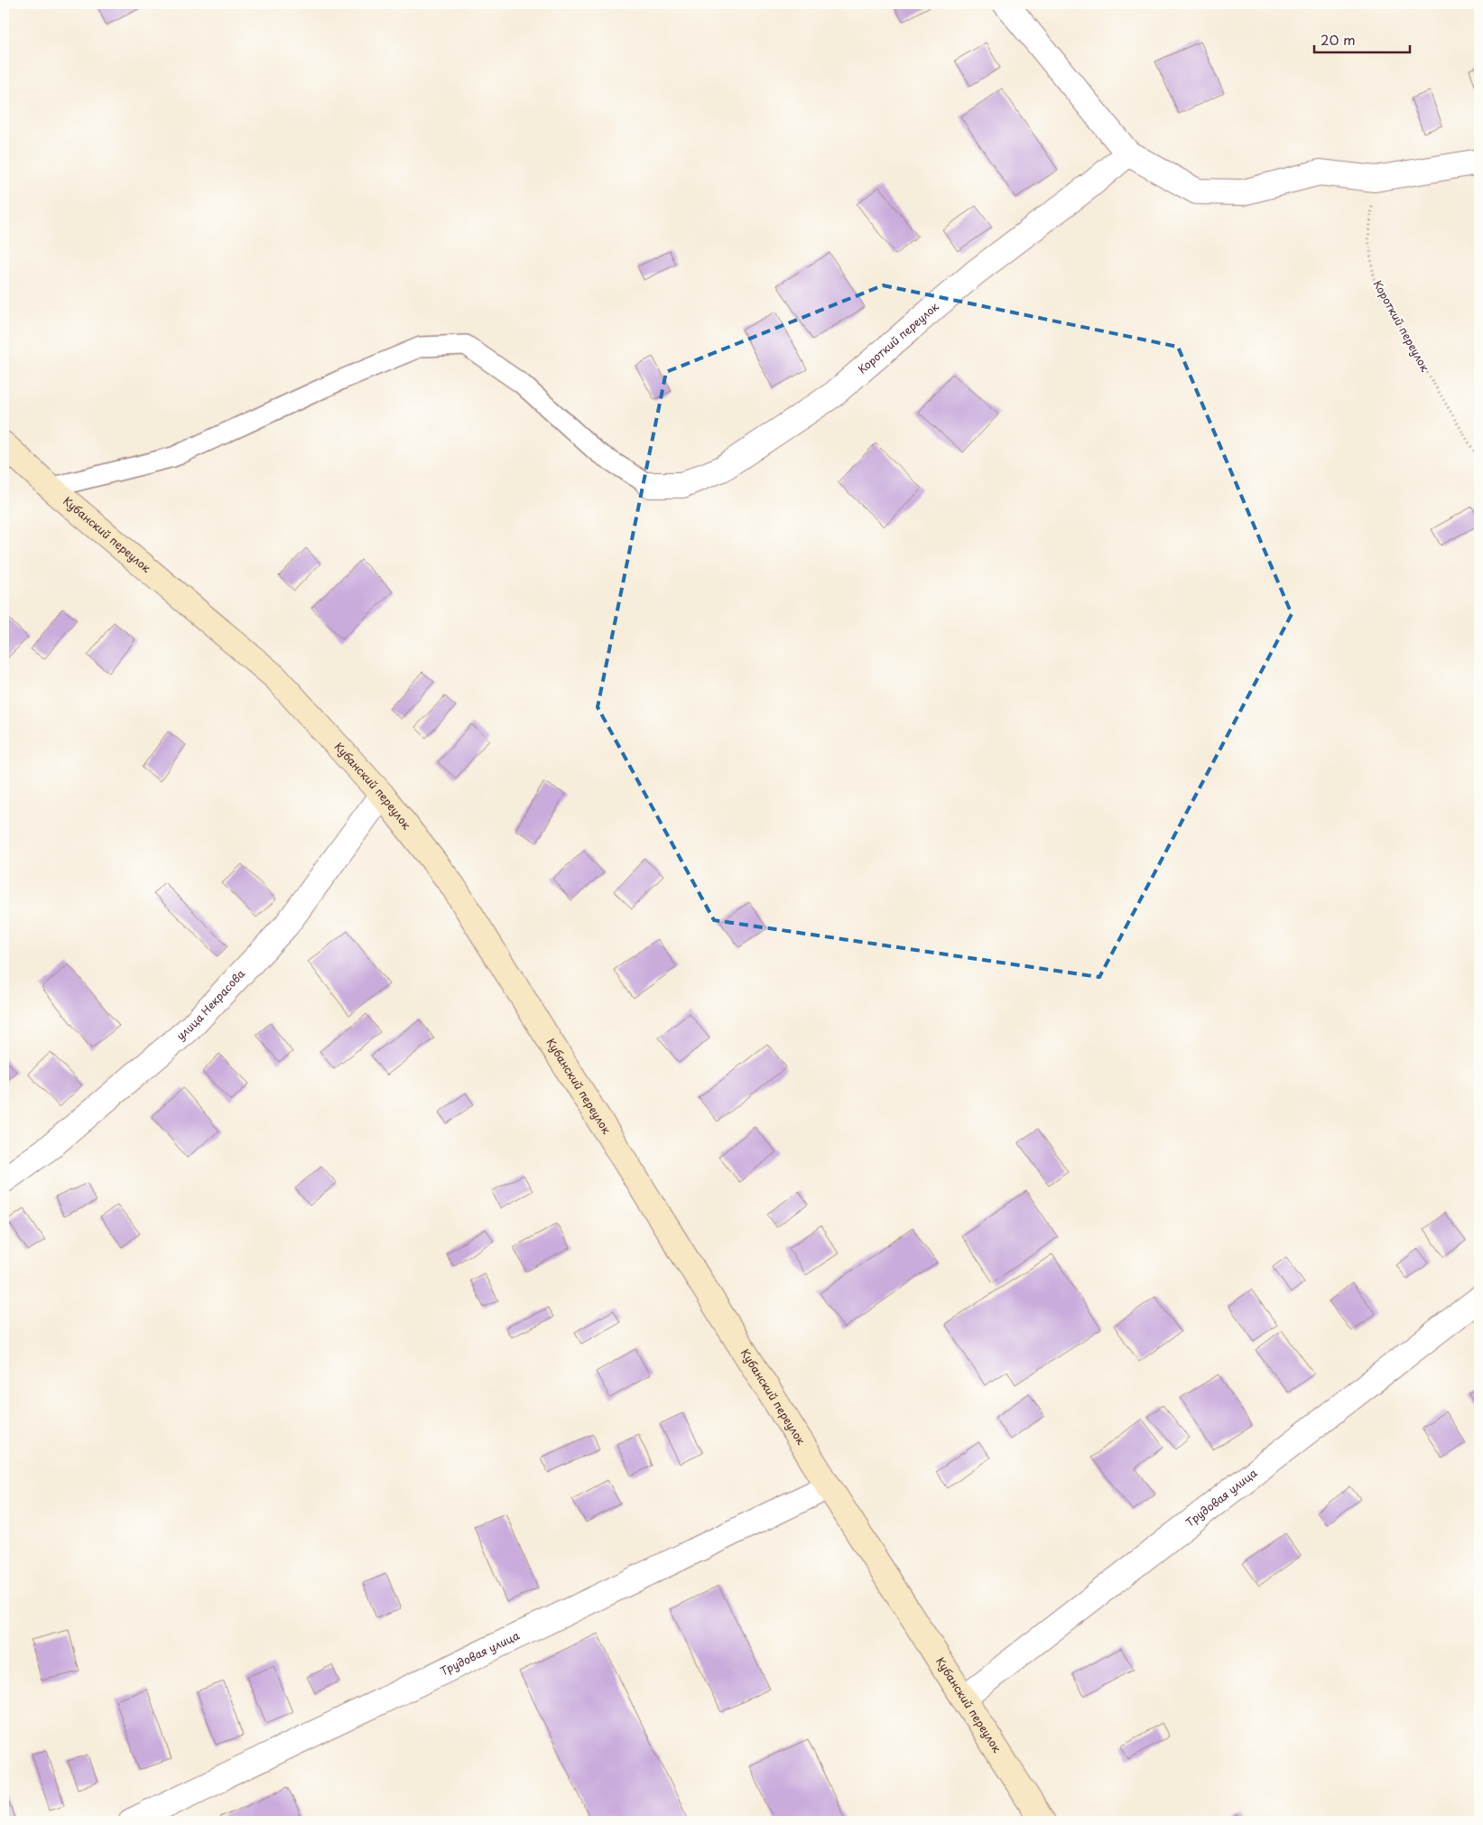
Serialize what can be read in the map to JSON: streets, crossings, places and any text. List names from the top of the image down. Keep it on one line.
{"streets":{"street":["Короткий переулок","Кубанский переулок","улица Некрасова","Трудовая улица"]},"crossings":[["Кубанский переулок","улица Некрасова"],["Кубанский переулок","Трудовая улица"]],"scale_bar":"20 m"}
